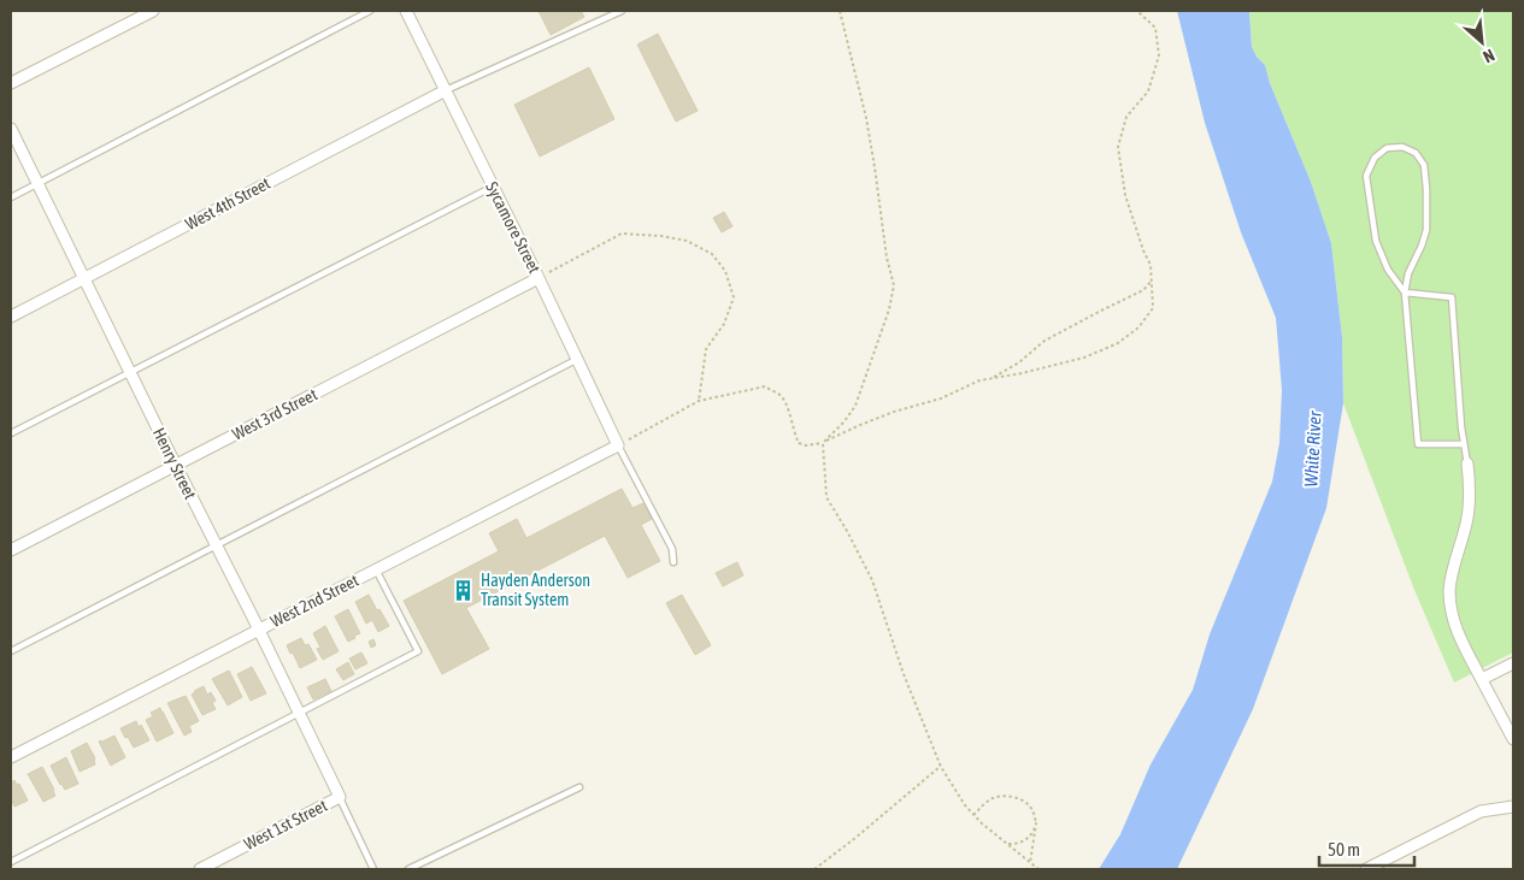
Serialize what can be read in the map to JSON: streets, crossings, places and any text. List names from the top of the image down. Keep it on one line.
{"streets":{"street":["West 4th Street","Sycamore Street","West 3rd Street","Henry Street","West 2nd Street","West 1st Street"]},"crossings":[["West 4th Street","Sycamore Street"],["West 4th Street","Henry Street"],["Sycamore Street","West 3rd Street"],["Sycamore Street","West 2nd Street"],["West 3rd Street","Henry Street"],["Henry Street","West 2nd Street"],["Henry Street","West 1st Street"]],"water":["White River"],"places":{"building":["Hayden Anderson Transit System"]},"scale_bar":"50 m","north":"bottom right"}
